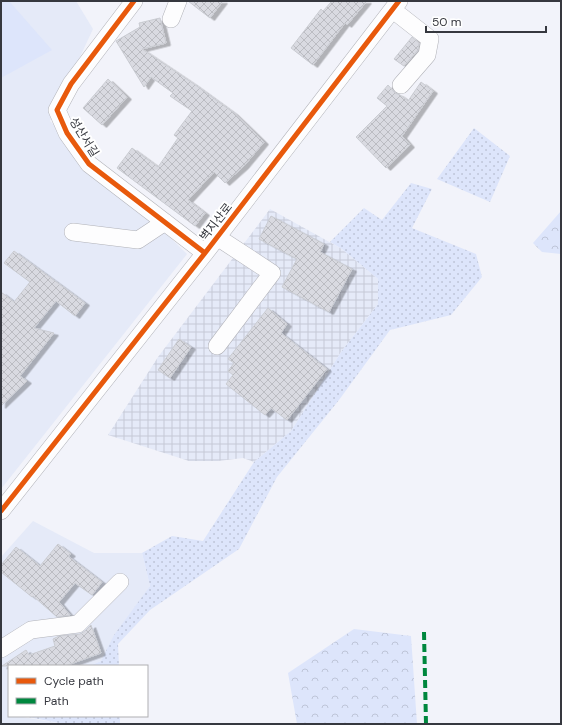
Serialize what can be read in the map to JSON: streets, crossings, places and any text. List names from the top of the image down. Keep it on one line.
{"streets":{"street":["성산서길","벽지산로"]},"crossings":[["성산서길","벽지산로"]],"legend":["Cycle path","Path"],"scale_bar":"50 m"}
